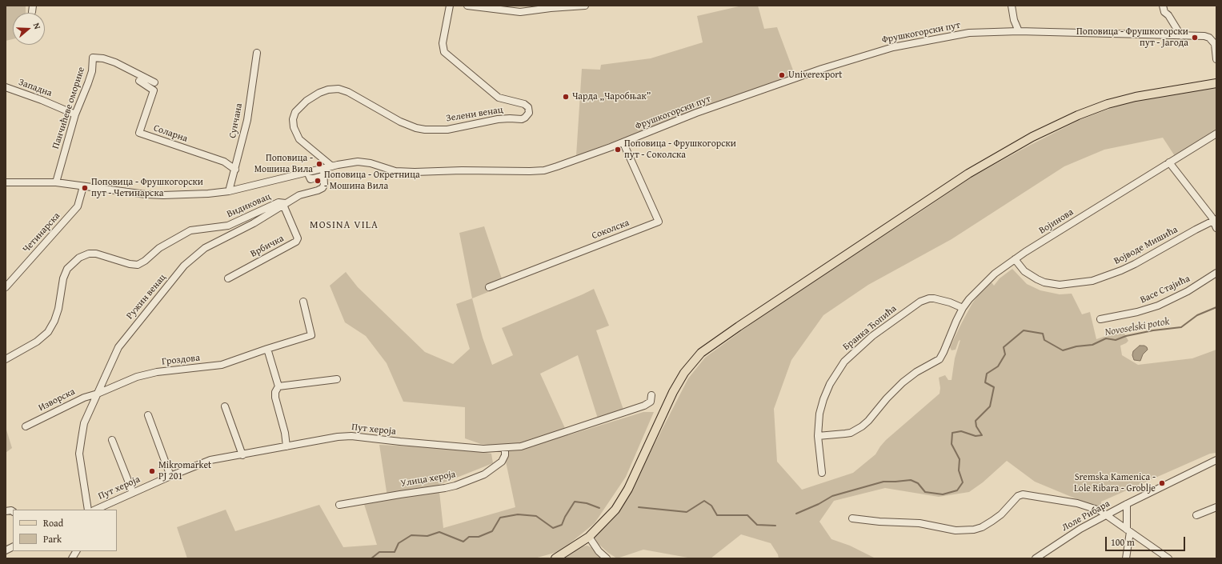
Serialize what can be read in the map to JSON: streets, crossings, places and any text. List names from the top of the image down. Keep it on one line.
{"streets":{"street":["Фрушкогорски пут","Западна","Панчићеве оморике","Зелени венац","Сунчана","Соларна","Видиковац","Војинова","Соколска","Четинарска","Војводе Мишића","Врбичка","Васе Стајића","Ружин венац","Бранка Ћопића","Гроздова","Изворска","Пут хероја","Улица хероја","Лоле Рибара"]},"crossings":[["Фрушкогорски пут","Панчићеве оморике"],["Фрушкогорски пут","Зелени венац"],["Фрушкогорски пут","Сунчана"],["Фрушкогорски пут","Соколска"],["Фрушкогорски пут","Четинарска"],["Фрушкогорски пут","Ружин венац"],["Западна","Панчићеве оморике"],["Сунчана","Соларна"],["Видиковац","Врбичка"],["Видиковац","Ружин венац"],["Војинова","Војводе Мишића"],["Војинова","Бранка Ћопића"],["Врбичка","Ружин венац"],["Ружин венац","Гроздова"],["Ружин венац","Изворска"],["Гроздова","Изворска"],["Пут хероја","Улица хероја"]],"districts":["MOSINA VILA"],"water":["Novoselski potok"],"places":["Поповица - Фрушкогорски пут - Јагода","Univerexport","Чарда „Чаробњак”","Поповица - Фрушкогорски пут - Соколска","Поповица - Мошина Вила","Поповица - Окретница - Мошина Вила","Поповица - Фрушкогорски пут - Четинарска","Mikromarket PJ 201","Sremska Kamenica - Lole Ribara - Groblje"],"legend":["Road","Park"],"scale_bar":"100 m","north":"right"}
